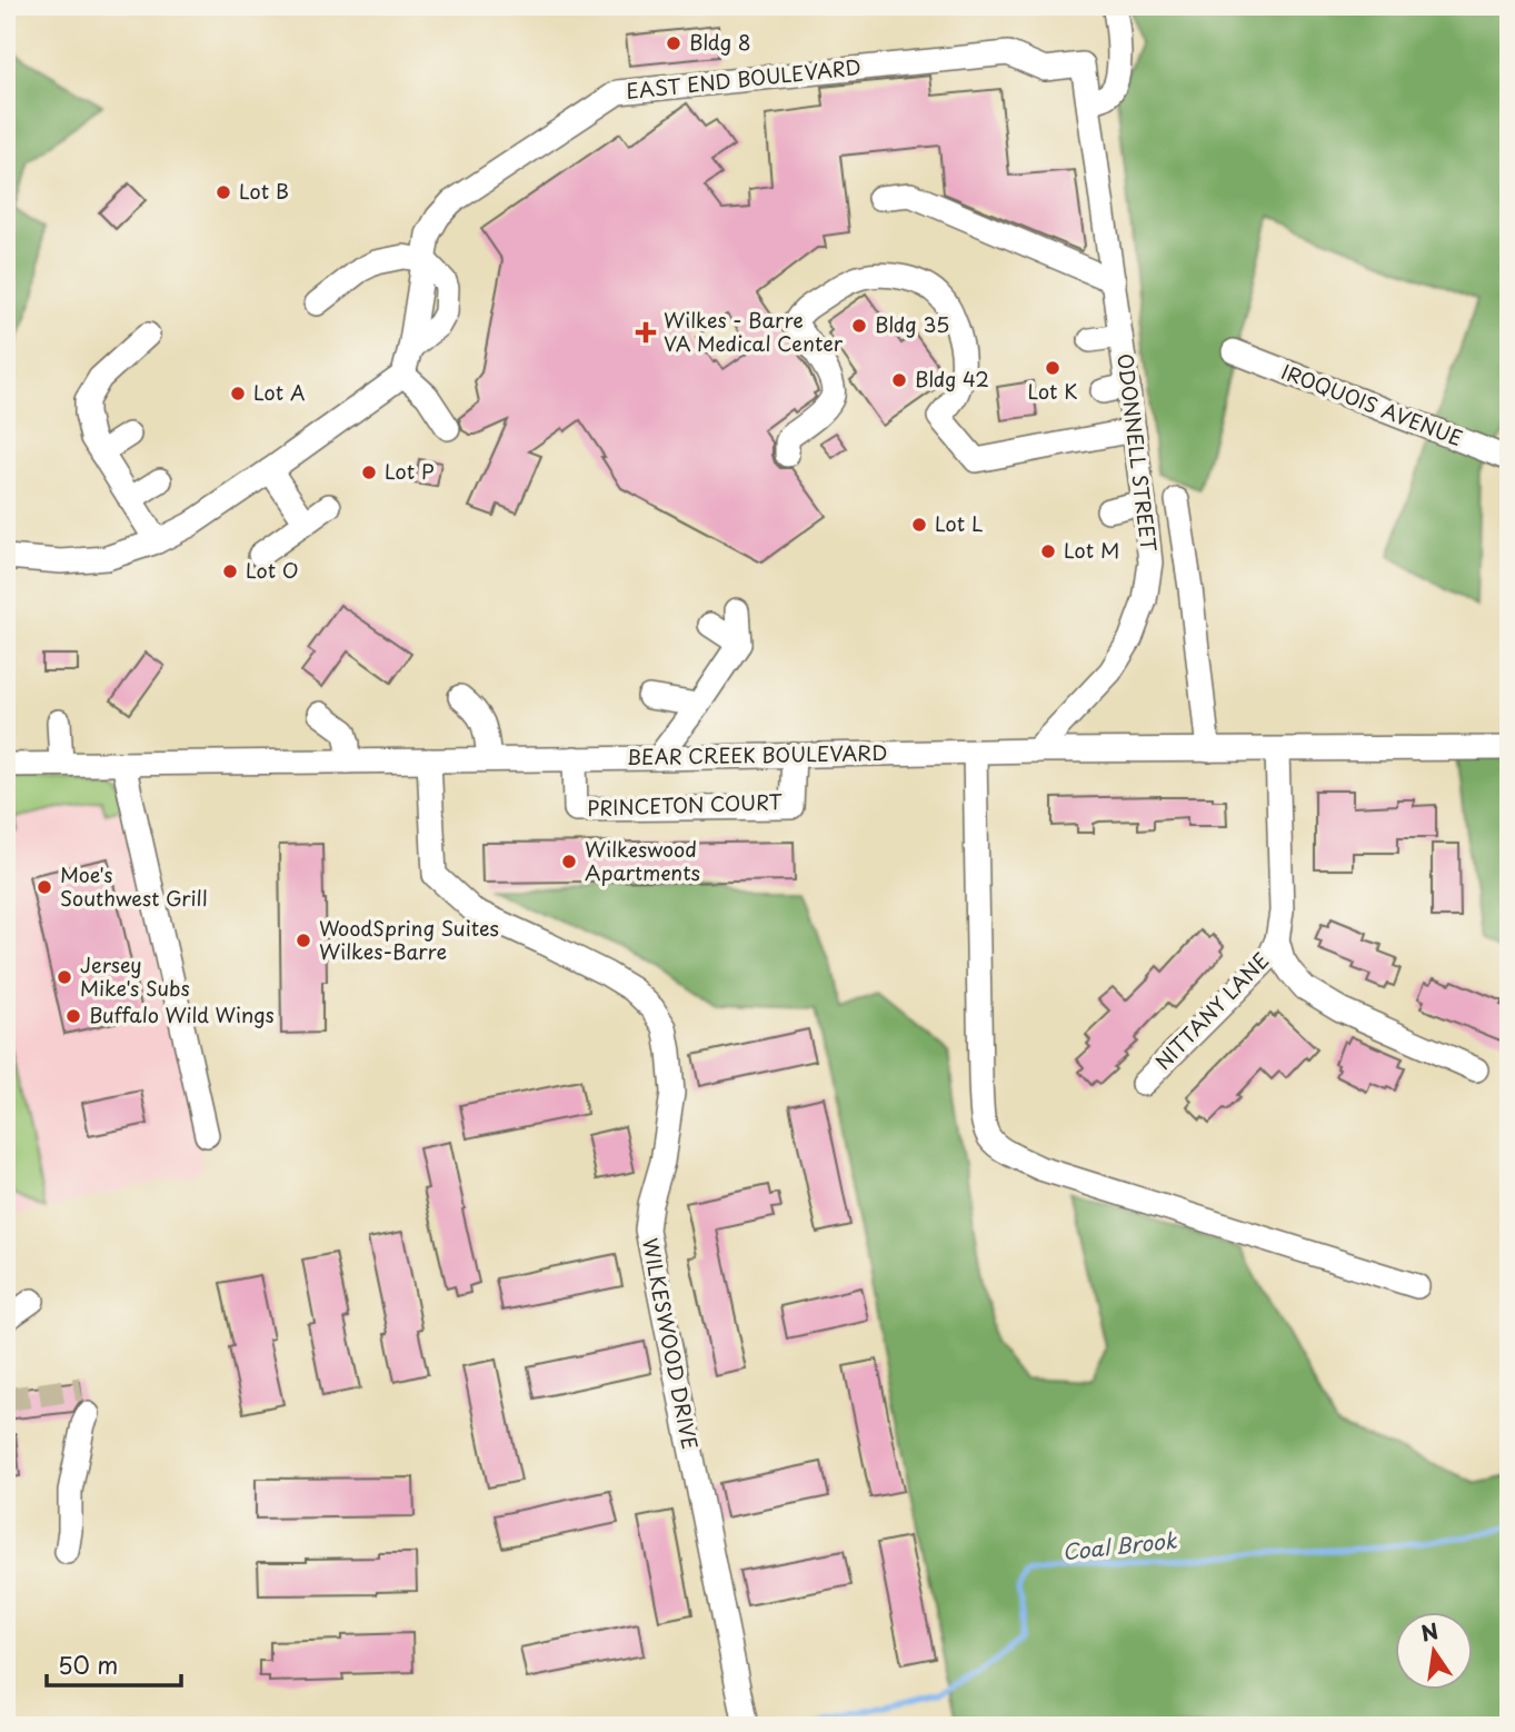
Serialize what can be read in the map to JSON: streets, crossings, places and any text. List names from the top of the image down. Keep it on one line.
{"streets":{"street":["EAST END BOULEVARD","IROQUOIS AVENUE","ODONNELL STREET","BEAR CREEK BOULEVARD","PRINCETON COURT","NITTANY LANE","WILKESWOOD DRIVE"]},"crossings":[["EAST END BOULEVARD","ODONNELL STREET"],["ODONNELL STREET","BEAR CREEK BOULEVARD"],["BEAR CREEK BOULEVARD","PRINCETON COURT"],["BEAR CREEK BOULEVARD","NITTANY LANE"],["BEAR CREEK BOULEVARD","WILKESWOOD DRIVE"]],"water":["Coal Brook"],"places":{"other":["Bldg 8","Lot B","Bldg 35","Lot K","Bldg 42","Lot A","Lot P","Lot L","Lot M","Lot O","Wilkeswood Apartments","Moe's Southwest Grill","WoodSpring Suites Wilkes-Barre","Jersey Mike's Subs","Buffalo Wild Wings"],"health":["Wilkes - Barre VA Medical Center"]},"scale_bar":"50 m","north":"top"}
